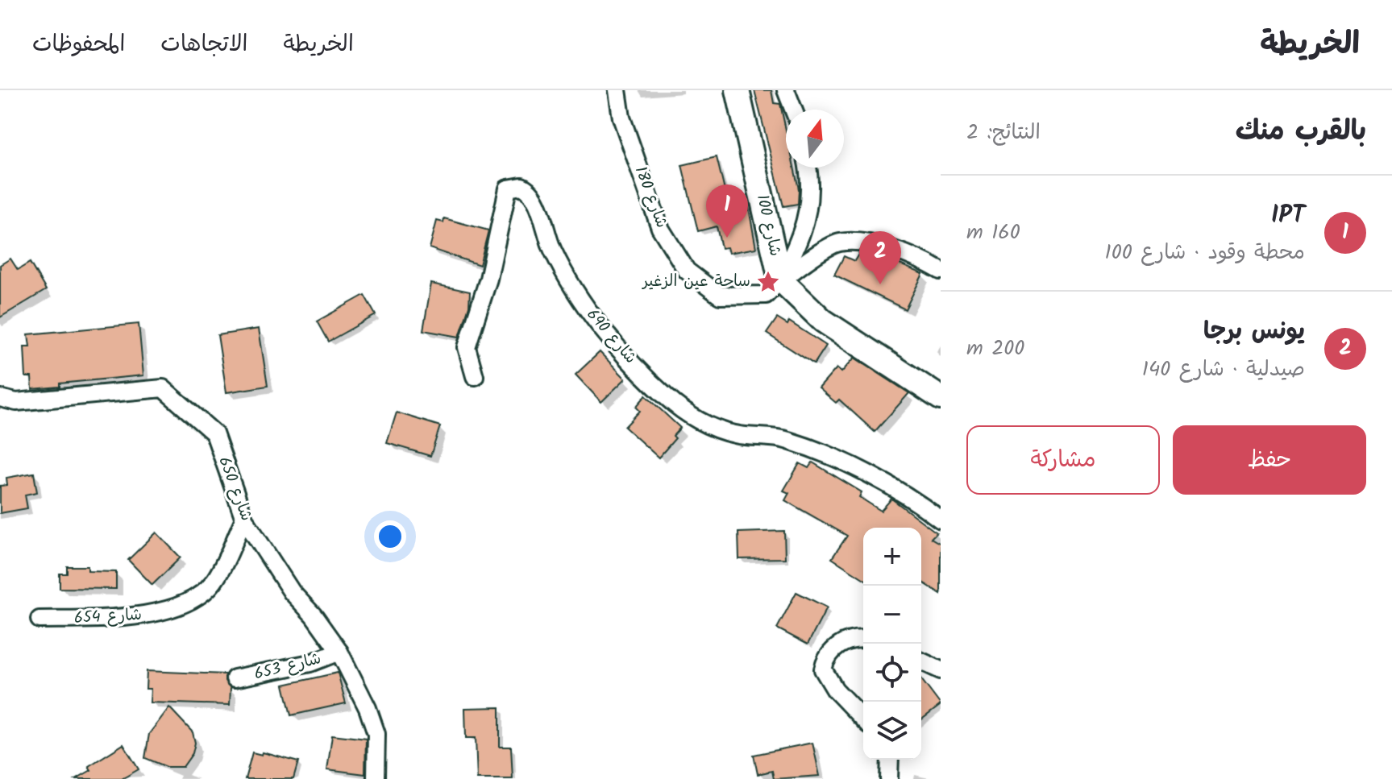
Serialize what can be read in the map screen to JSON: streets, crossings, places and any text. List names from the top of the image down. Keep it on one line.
{"streets":{"main road":["شارع 100"],"street":["شارع 180","شارع 690","شارع 650","شارع 654","شارع 653"]},"crossings":[["شارع 180","شارع 100"],["شارع 650","شارع 654"],["شارع 650","شارع 653"]],"places":{"place":["ساحة عين الزغير"]},"north":"top","page":{"header":"الخريطة","nav":["الخريطة","الاتجاهات","المحفوظات"],"heading":["بالقرب منك","النتائج: 2"],"list":[{"mark":"1","name":"IPT","note":"محطة وقود · شارع 100","value":"160 m"},{"mark":"2","name":"يونس برجا","note":"صيدلية · شارع 140","value":"200 m"}],"pins":["1","2"],"buttons":["حفظ","مشاركة"],"map_buttons":["+","−"]}}
